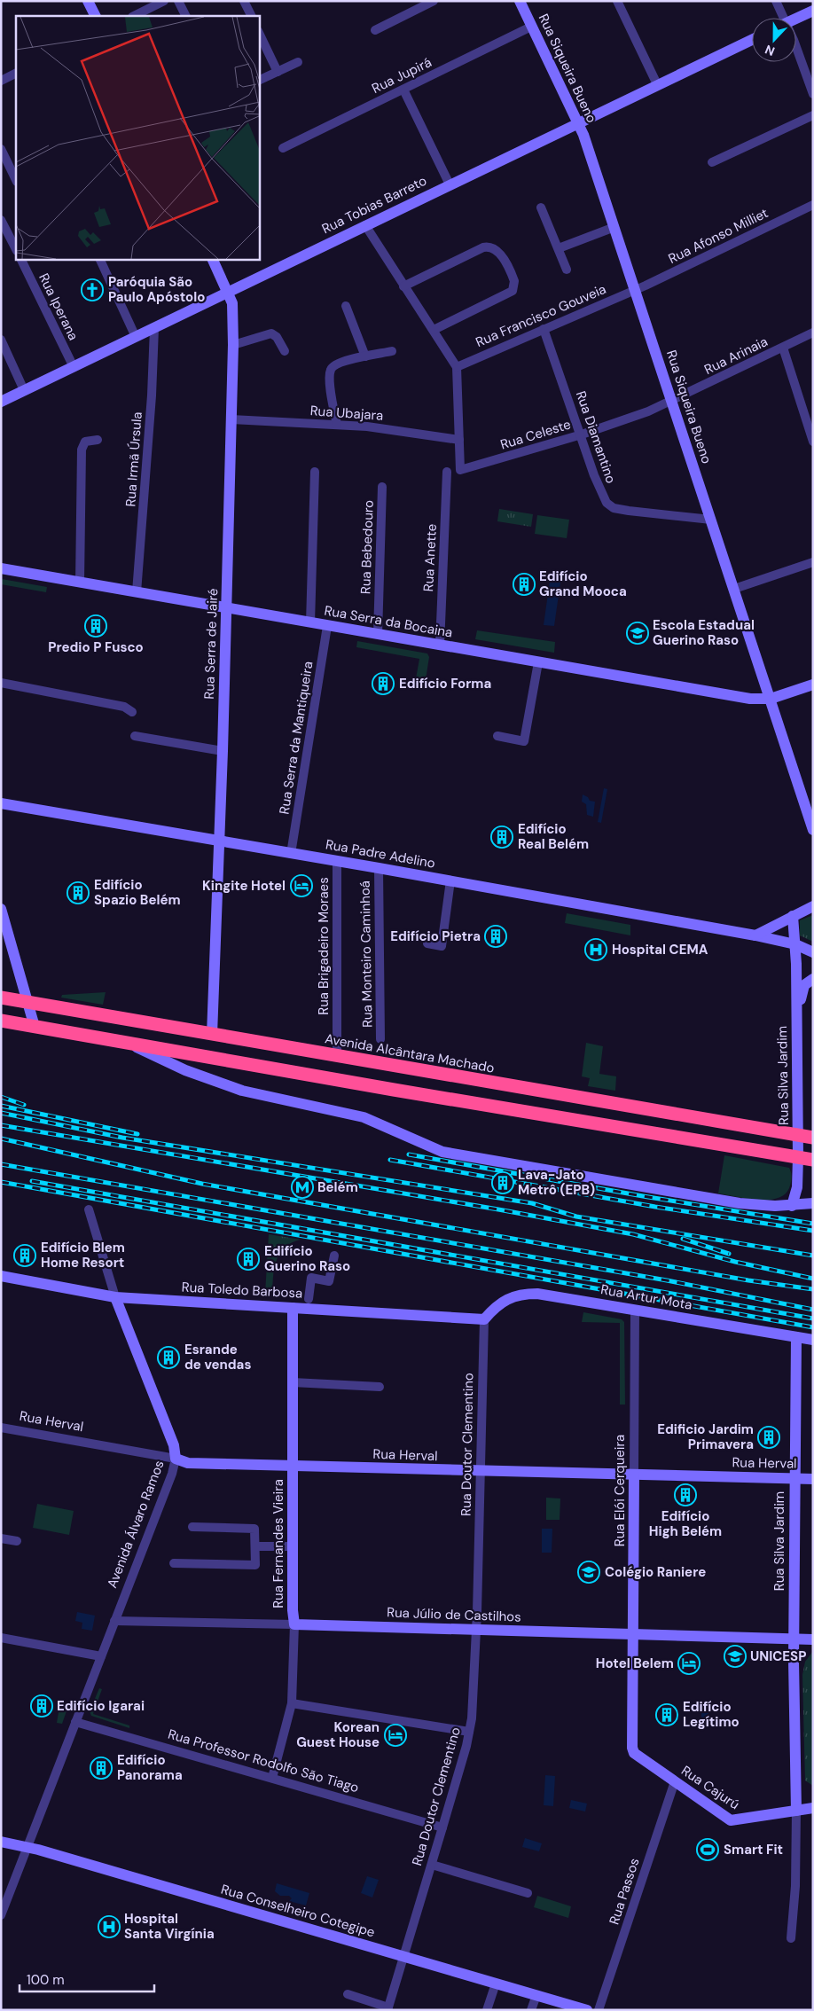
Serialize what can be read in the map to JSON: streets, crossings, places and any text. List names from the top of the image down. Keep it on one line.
{"streets":{"highway":["Avenida Alcântara Machado"],"street":["Rua Siqueira Bueno","Rua Jupirá","Rua Tobias Barreto","Rua Afonso Milliet","Rua Iperana","Rua Francisco Gouveia","Rua Arinaia","Rua Ubajara","Rua Celeste","Rua Diamantino","Rua Irmã Úrsula","Rua Bebedouro","Rua Anette","Rua Serra da Bocaina","Rua Serra de Jairé","Rua Serra da Mantiqueira","Rua Padre Adelino","Rua Brigadeiro Moraes","Rua Monteiro Caminhoá","Rua Silva Jardim","Rua Toledo Barbosa","Rua Artur Mota","Rua Herval","Rua Doutor Clementino","Rua Elói Cerqueira","Avenida Álvaro Ramos","Rua Fernandes Vieira","Rua Júlio de Castilhos","Rua Professor Rodolfo São Tiago","Rua Cajurú","Rua Passos","Rua Conselheiro Cotegipe"]},"crossings":[["Rua Siqueira Bueno","Rua Jupirá"],["Rua Siqueira Bueno","Rua Tobias Barreto"],["Rua Siqueira Bueno","Rua Afonso Milliet"],["Rua Siqueira Bueno","Rua Francisco Gouveia"],["Rua Siqueira Bueno","Rua Arinaia"],["Rua Siqueira Bueno","Rua Celeste"],["Rua Siqueira Bueno","Rua Diamantino"],["Rua Siqueira Bueno","Rua Serra da Bocaina"],["Rua Tobias Barreto","Rua Iperana"],["Rua Tobias Barreto","Rua Irmã Úrsula"],["Rua Tobias Barreto","Rua Serra de Jairé"],["Rua Afonso Milliet","Rua Francisco Gouveia"],["Rua Francisco Gouveia","Rua Diamantino"],["Rua Arinaia","Rua Celeste"],["Rua Ubajara","Rua Celeste"],["Rua Ubajara","Rua Serra de Jairé"],["Rua Celeste","Rua Diamantino"],["Rua Irmã Úrsula","Rua Serra da Bocaina"],["Rua Bebedouro","Rua Serra da Bocaina"],["Rua Anette","Rua Serra da Bocaina"],["Rua Serra da Bocaina","Rua Serra de Jairé"],["Rua Serra da Bocaina","Rua Serra da Mantiqueira"],["Rua Serra de Jairé","Rua Padre Adelino"],["Rua Serra de Jairé","Avenida Alcântara Machado"],["Rua Serra da Mantiqueira","Rua Padre Adelino"],["Rua Padre Adelino","Rua Brigadeiro Moraes"],["Rua Padre Adelino","Rua Monteiro Caminhoá"],["Rua Padre Adelino","Rua Silva Jardim"],["Rua Brigadeiro Moraes","Avenida Alcântara Machado"],["Avenida Alcântara Machado","Rua Silva Jardim"],["Rua Silva Jardim","Rua Artur Mota"],["Rua Silva Jardim","Rua Herval"],["Rua Silva Jardim","Rua Júlio de Castilhos"],["Rua Silva Jardim","Rua Cajurú"],["Rua Toledo Barbosa","Rua Artur Mota"],["Rua Toledo Barbosa","Rua Doutor Clementino"],["Rua Toledo Barbosa","Avenida Álvaro Ramos"],["Rua Toledo Barbosa","Rua Fernandes Vieira"],["Rua Artur Mota","Rua Doutor Clementino"],["Rua Artur Mota","Rua Elói Cerqueira"],["Rua Herval","Rua Doutor Clementino"],["Rua Herval","Rua Elói Cerqueira"],["Rua Herval","Avenida Álvaro Ramos"],["Rua Herval","Rua Fernandes Vieira"],["Rua Doutor Clementino","Rua Júlio de Castilhos"],["Rua Doutor Clementino","Rua Professor Rodolfo São Tiago"],["Rua Doutor Clementino","Rua Conselheiro Cotegipe"],["Rua Elói Cerqueira","Rua Júlio de Castilhos"],["Rua Elói Cerqueira","Rua Cajurú"],["Avenida Álvaro Ramos","Rua Júlio de Castilhos"],["Avenida Álvaro Ramos","Rua Professor Rodolfo São Tiago"],["Avenida Álvaro Ramos","Rua Conselheiro Cotegipe"],["Rua Fernandes Vieira","Rua Júlio de Castilhos"],["Rua Fernandes Vieira","Rua Professor Rodolfo São Tiago"],["Rua Cajurú","Rua Passos"]],"places":{"church":["Paróquia São Paulo Apóstolo"],"building":["Edifício Grand Mooca","Predio P Fusco","Edifício Forma","Edifício Real Belém","Edifício Spazio Belém","Edifício Pietra","Lava-Jato Metrô (EPB)","Edifício Blem Home Resort","Edifício Guerino Raso","Esrande de vendas","Edificio Jardim Primavera","Edifício High Belém","Edifício Igarai","Edifício Legítimo","Edifício Panorama"],"school or university":["Escola Estadual Guerino Raso","Colégio Raniere","UNICESP"],"hotel":["Kingite Hotel","Hotel Belem","Korean Guest House"],"hospital":["Hospital CEMA","Hospital Santa Virgínia"],"metro station":["Belém"],"sports":["Smart Fit"]},"scale_bar":"100 m","north":"bottom"}
